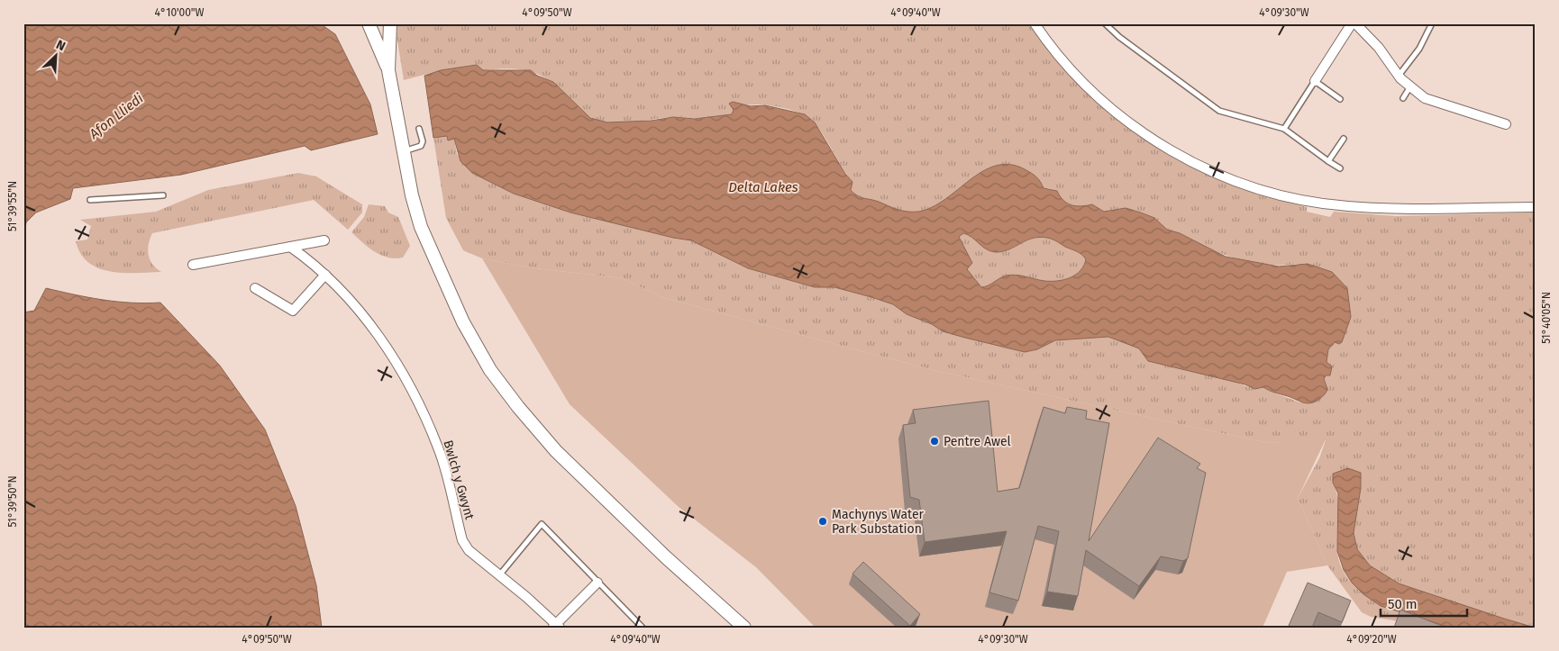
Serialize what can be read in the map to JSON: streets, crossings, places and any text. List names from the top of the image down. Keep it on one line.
{"streets":{"street":["Bwlch y Gwynt"]},"water":["Afon Lliedi","Delta Lakes"],"places":["Pentre Awel","Machynys Water Park Substation"],"scale_bar":"50 m","north":"top right","coordinates":["4°10'00\"W","4°09'50\"W","4°09'40\"W","4°09'30\"W","51°39'55\"N","51°40'05\"N","51°39'50\"N","4°09'20\"W"]}
